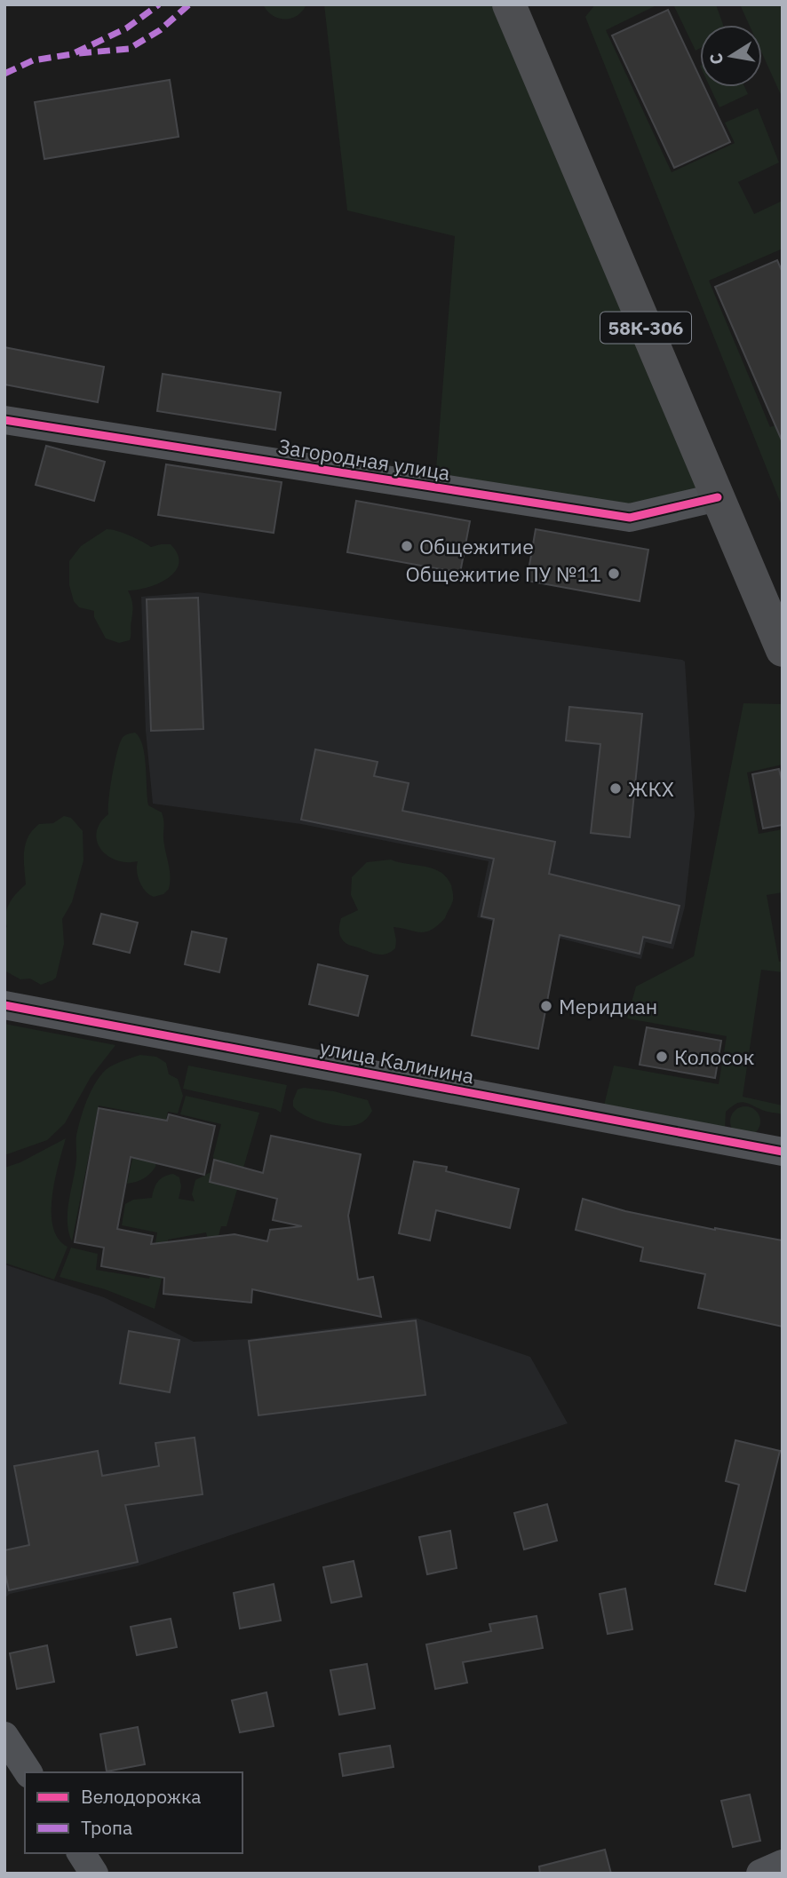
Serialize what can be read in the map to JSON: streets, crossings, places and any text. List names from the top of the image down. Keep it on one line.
{"streets":{"highway":["58К-306"],"street":["Загородная улица","улица Калинина"]},"crossings":[["58К-306","Загородная улица"]],"places":["Общежитие","Общежитие ПУ №11","ЖКХ","Меридиан","Колосок"],"legend":["Велодорожка","Тропа"],"north":"left"}
